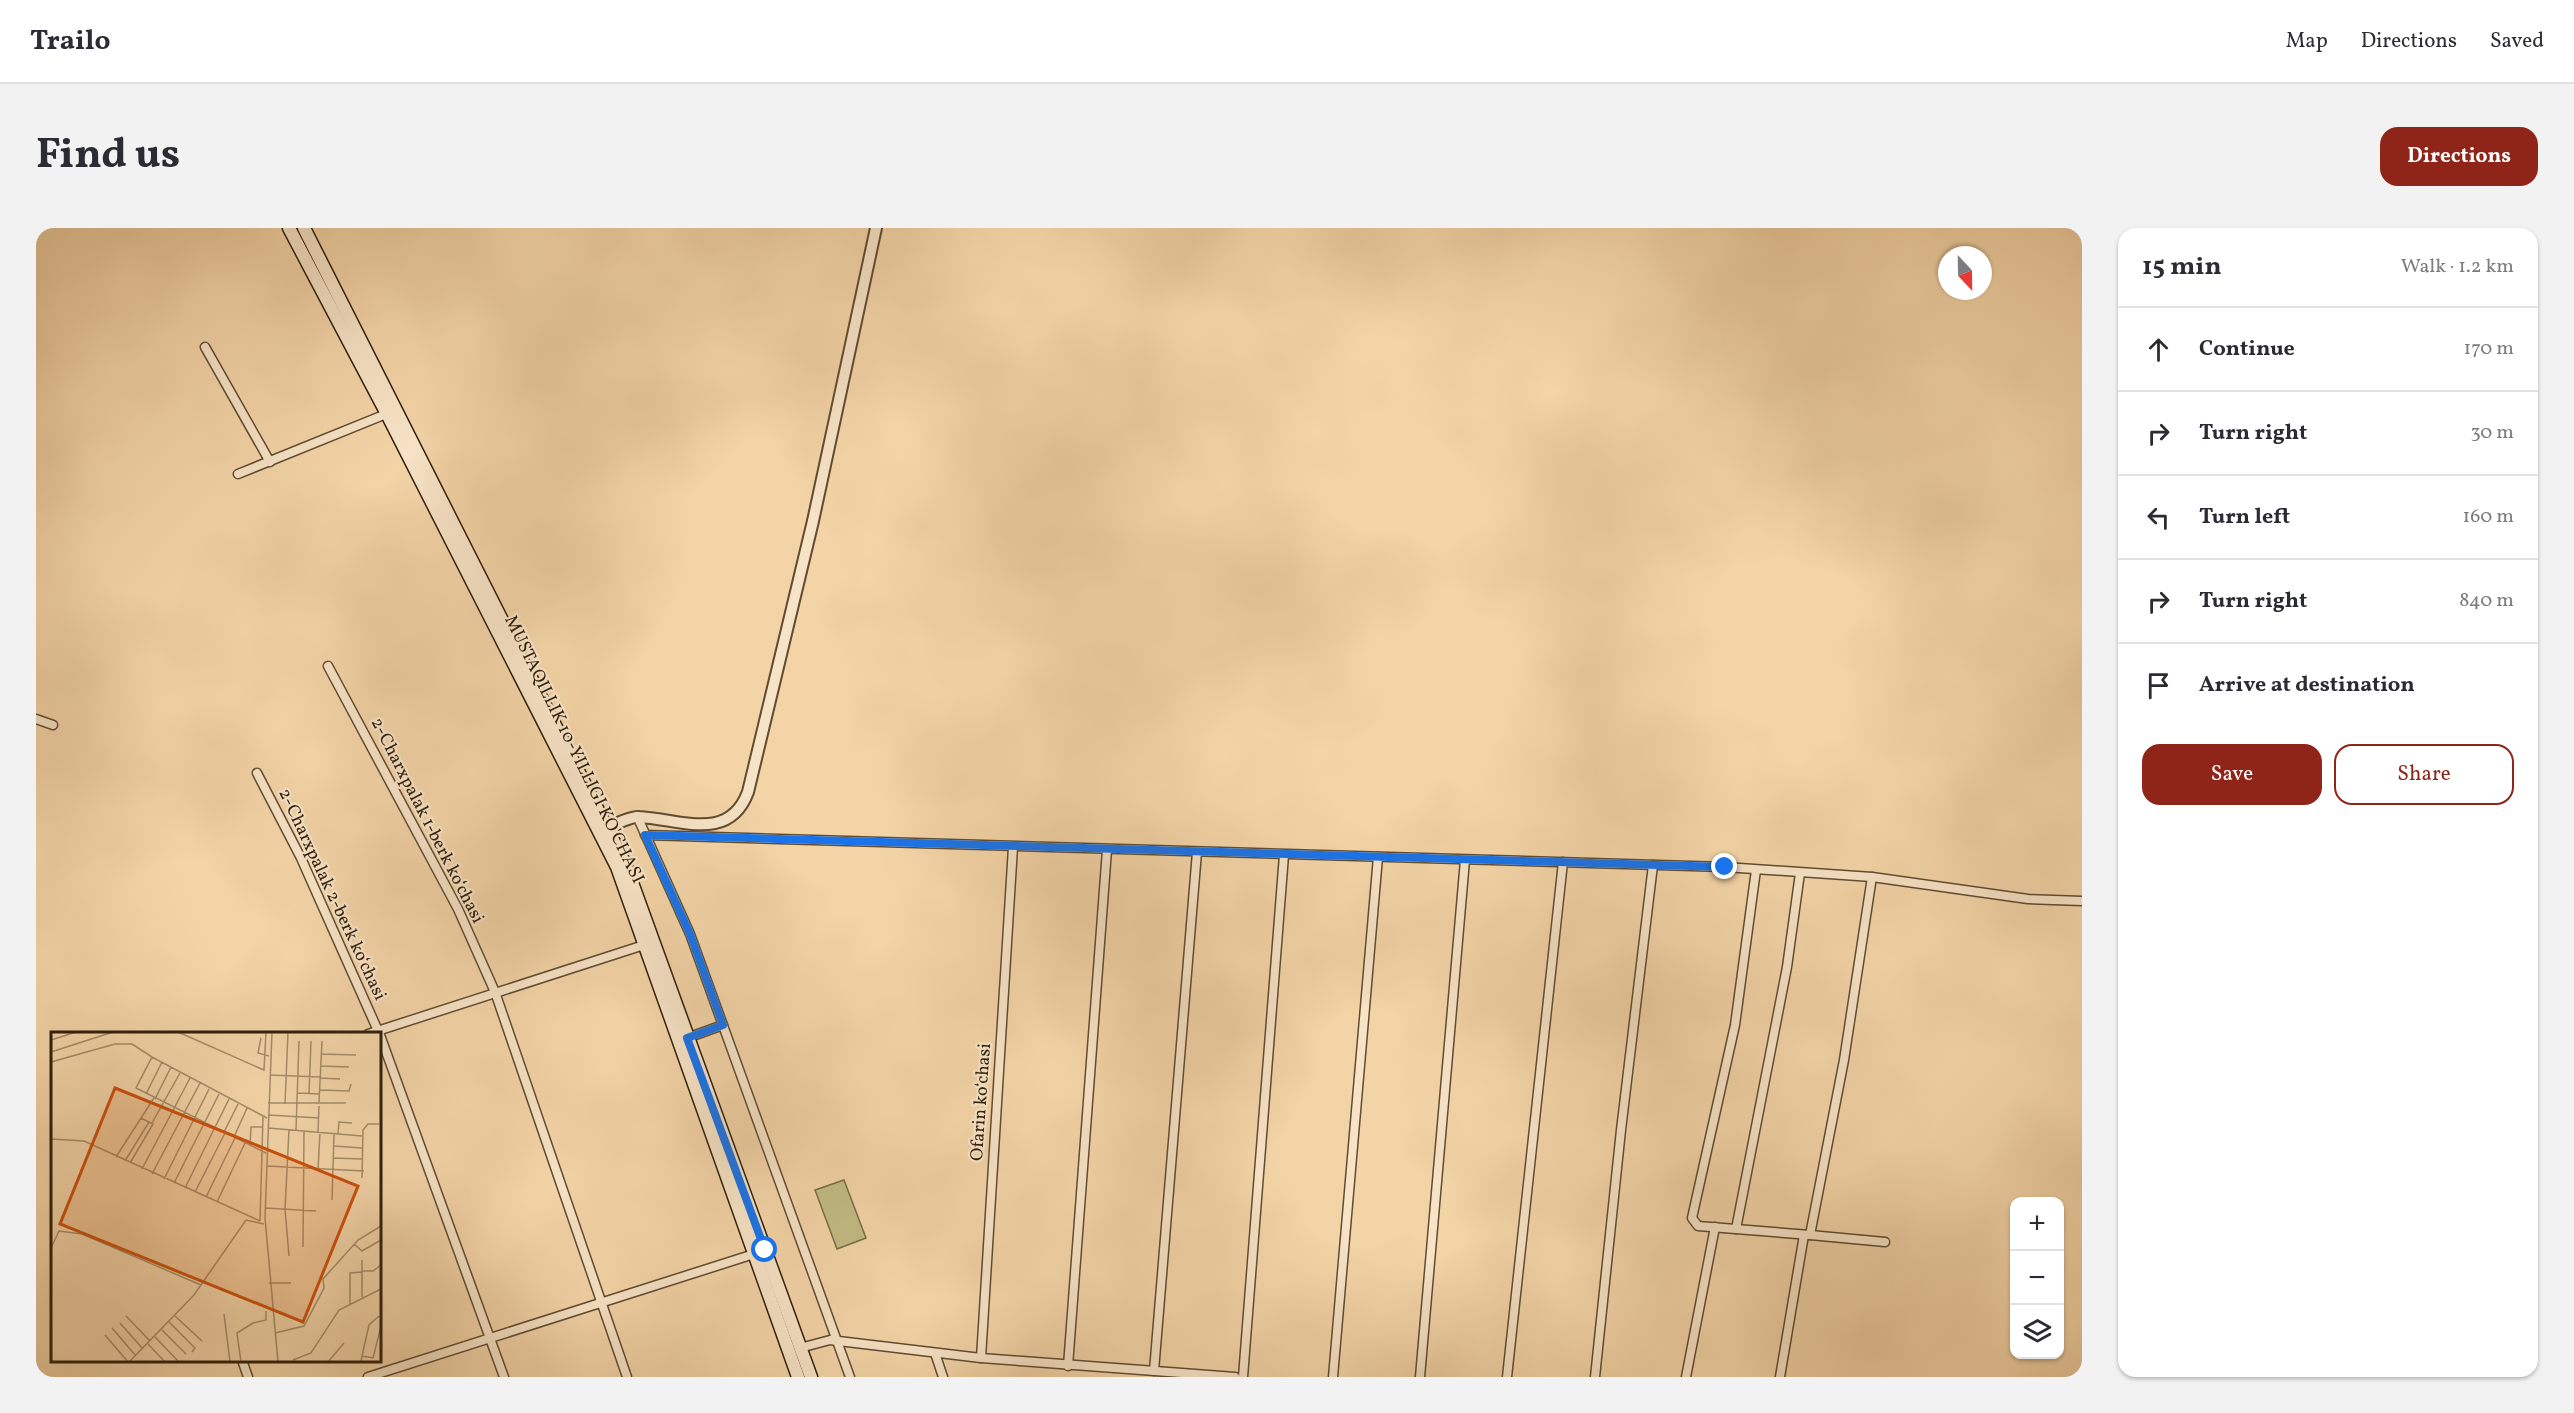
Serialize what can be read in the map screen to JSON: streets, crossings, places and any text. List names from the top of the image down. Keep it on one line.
{"streets":{"main road":["MUSTAQILLIK 10-YILLIGI KO'CHASI"],"street":["2-Charxpalak 1-berk koʻchasi","2-Charxpalak 2-berk koʻchasi","Ofarin koʻchasi"]},"north":"bottom","page":{"header":"Trailo","nav":["Map","Directions","Saved"],"title":"Find us","buttons":["Directions",["Save","Share"]],"heading":["15 min","Walk · 1.2 km"],"list":[["Continue","170 m"],["Turn right","30 m"],["Turn left","160 m"],["Turn right","840 m"],"Arrive at destination"],"map_buttons":["+","−"]}}
